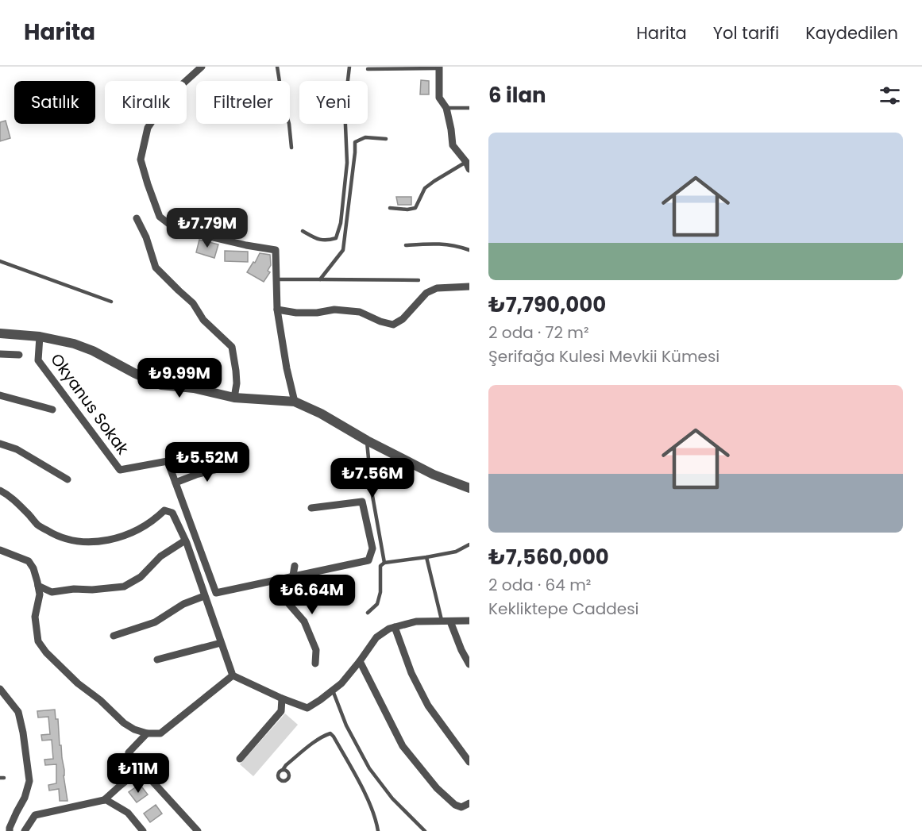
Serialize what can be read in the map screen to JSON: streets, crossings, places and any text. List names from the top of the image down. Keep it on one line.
{"streets":{"street":["Okyanus Sokak"]},"page":{"header":"Harita","nav":["Harita","Yol tarifi","Kaydedilen"],"heading":"6 ilan","chip":["Satılık","Kiralık","Filtreler","Yeni"],"list":[{"name":"₺7,790,000","note":"2 oda · 72 m² · Şerifağa Kulesi Mevkii Kümesi"},{"name":"₺7,560,000","note":"2 oda · 64 m² · Kekliktepe Caddesi"}],"price":["₺7.79M","₺9.99M","₺5.52M","₺7.56M","₺6.64M","₺11M"]}}
